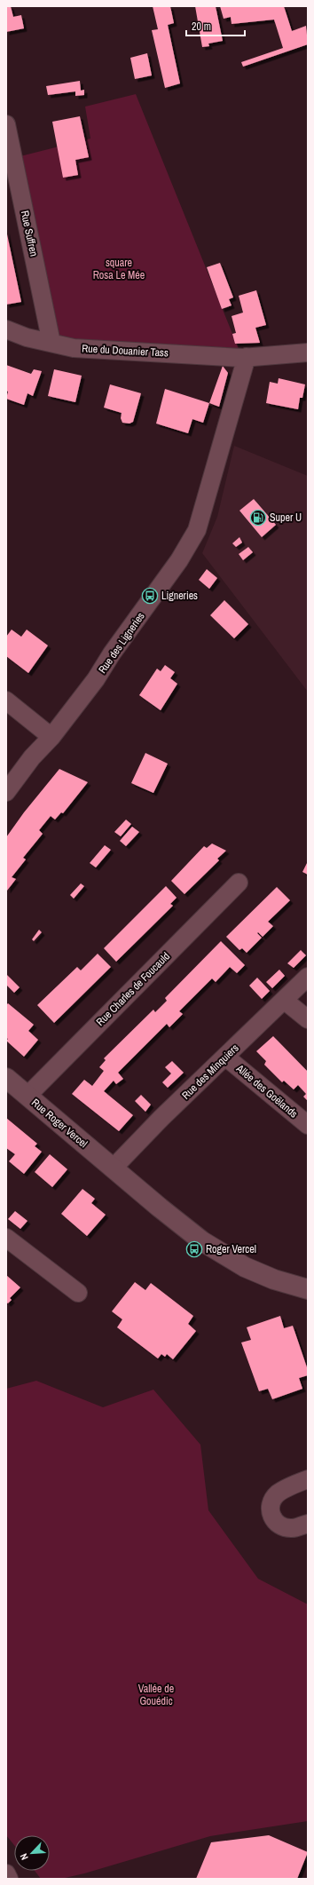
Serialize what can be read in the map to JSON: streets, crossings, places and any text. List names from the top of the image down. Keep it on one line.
{"streets":{"street":["Rue Suffren","Rue du Douanier Tass","Rue des Ligneries","Rue Charles de Foucauld","Rue des Minquiers","Allée des Goëlands","Rue Roger Vercel"]},"crossings":[["Rue Suffren","Rue du Douanier Tass"],["Rue du Douanier Tass","Rue des Ligneries"],["Rue Charles de Foucauld","Rue Roger Vercel"],["Rue des Minquiers","Allée des Goëlands"],["Rue des Minquiers","Rue Roger Vercel"]],"parks":["square Rosa Le Mée","Vallée de Gouédic"],"places":{"fuel station":["Super U"],"bus stop":["Ligneries","Roger Vercel"]},"scale_bar":"20 m","north":"bottom left"}
